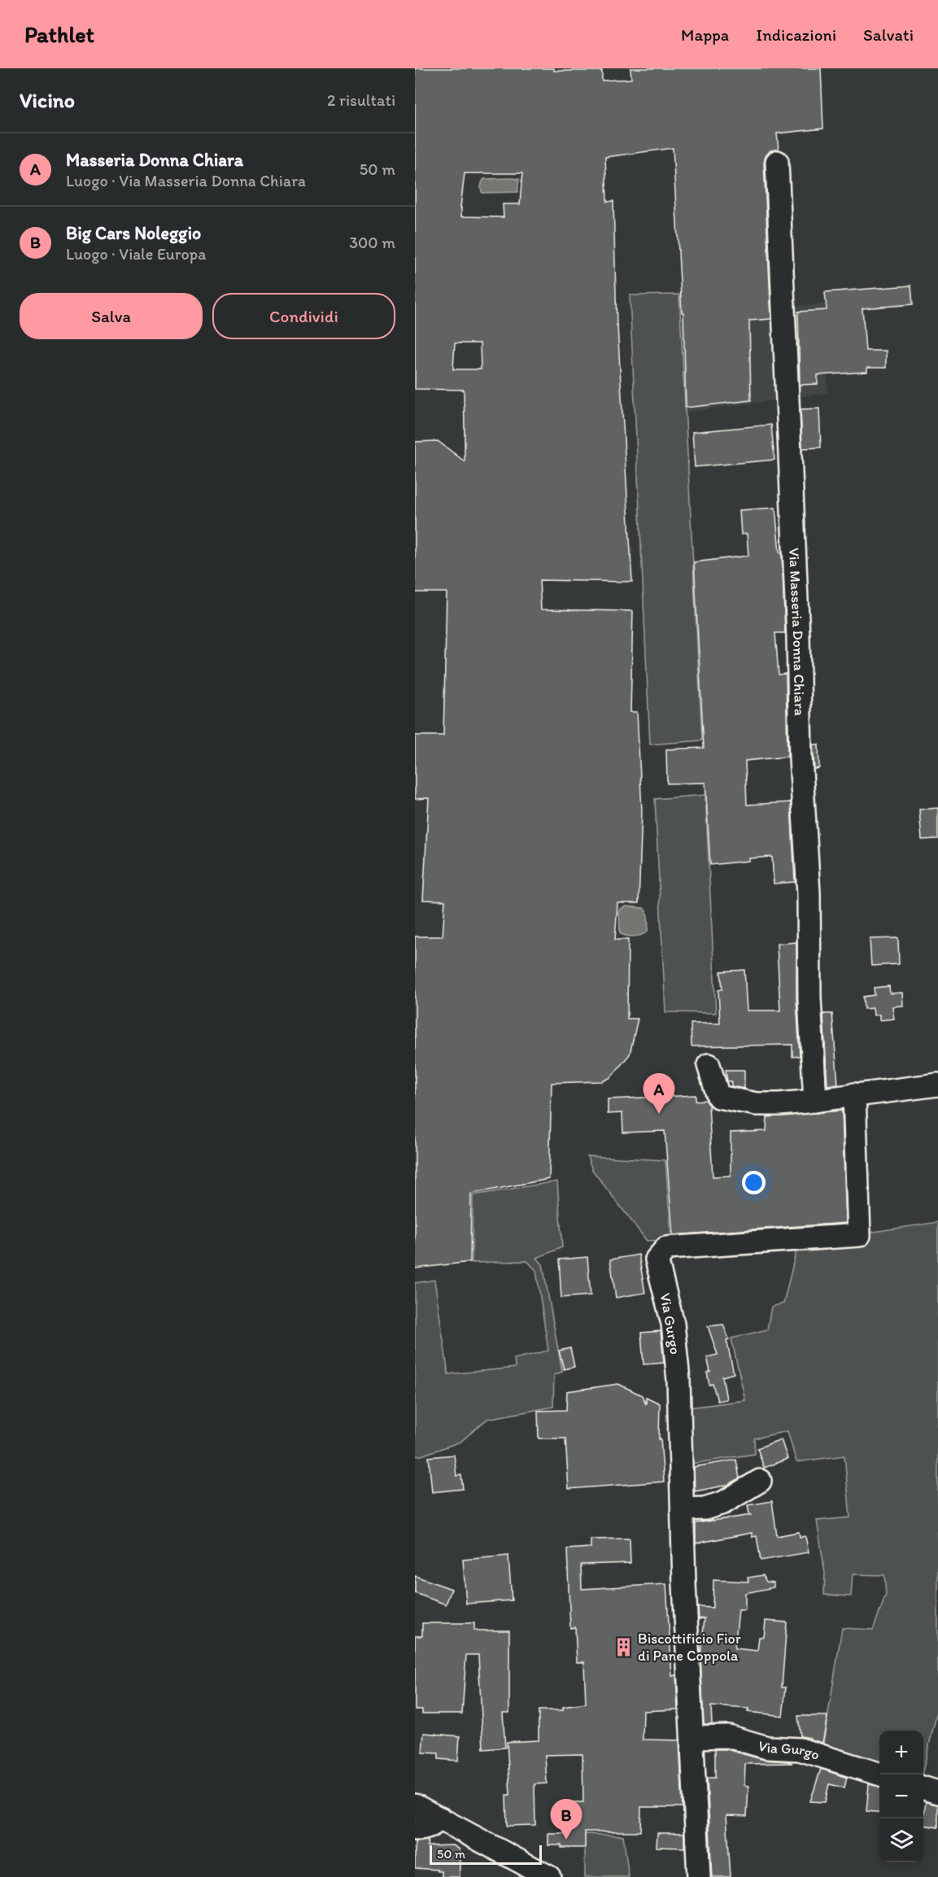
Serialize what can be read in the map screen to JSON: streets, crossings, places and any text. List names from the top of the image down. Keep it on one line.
{"streets":{"street":["Via Masseria Donna Chiara","Via Gurgo"]},"places":{"building":["Biscottificio Fior di Pane Coppola"]},"scale_bar":"50 m","page":{"header":"Pathlet","nav":["Mappa","Indicazioni","Salvati"],"heading":["Vicino","2 risultati"],"list":[{"mark":"A","name":"Masseria Donna Chiara","note":"Luogo · Via Masseria Donna Chiara","value":"50 m"},{"mark":"B","name":"Big Cars Noleggio","note":"Luogo · Viale Europa","value":"300 m"}],"buttons":["Salva","Condividi"],"pins":["A","B"],"map_buttons":["+","−"],"scale":"50 m"}}
